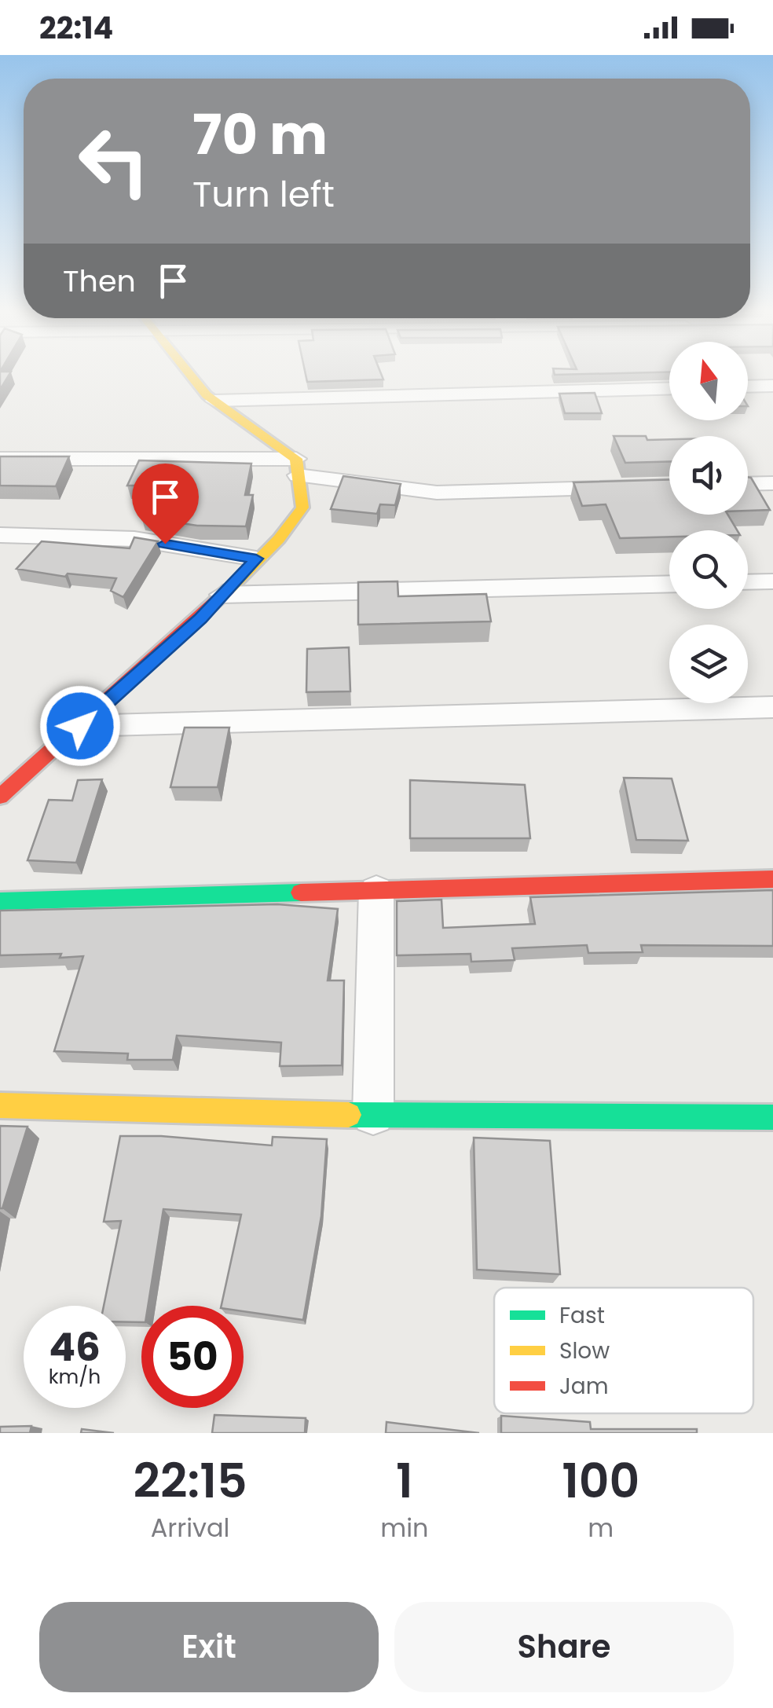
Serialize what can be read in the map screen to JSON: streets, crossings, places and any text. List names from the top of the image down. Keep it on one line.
{"legend":["Fast","Slow","Jam"],"north":"top","page":{"status":"22:14","turn":["70 m","Turn left"],"then":"Then","speed":"46 km/h","limit":"50","eta":["22:15","Arrival","1","min","100","m"],"buttons":["Exit","Share"]}}
